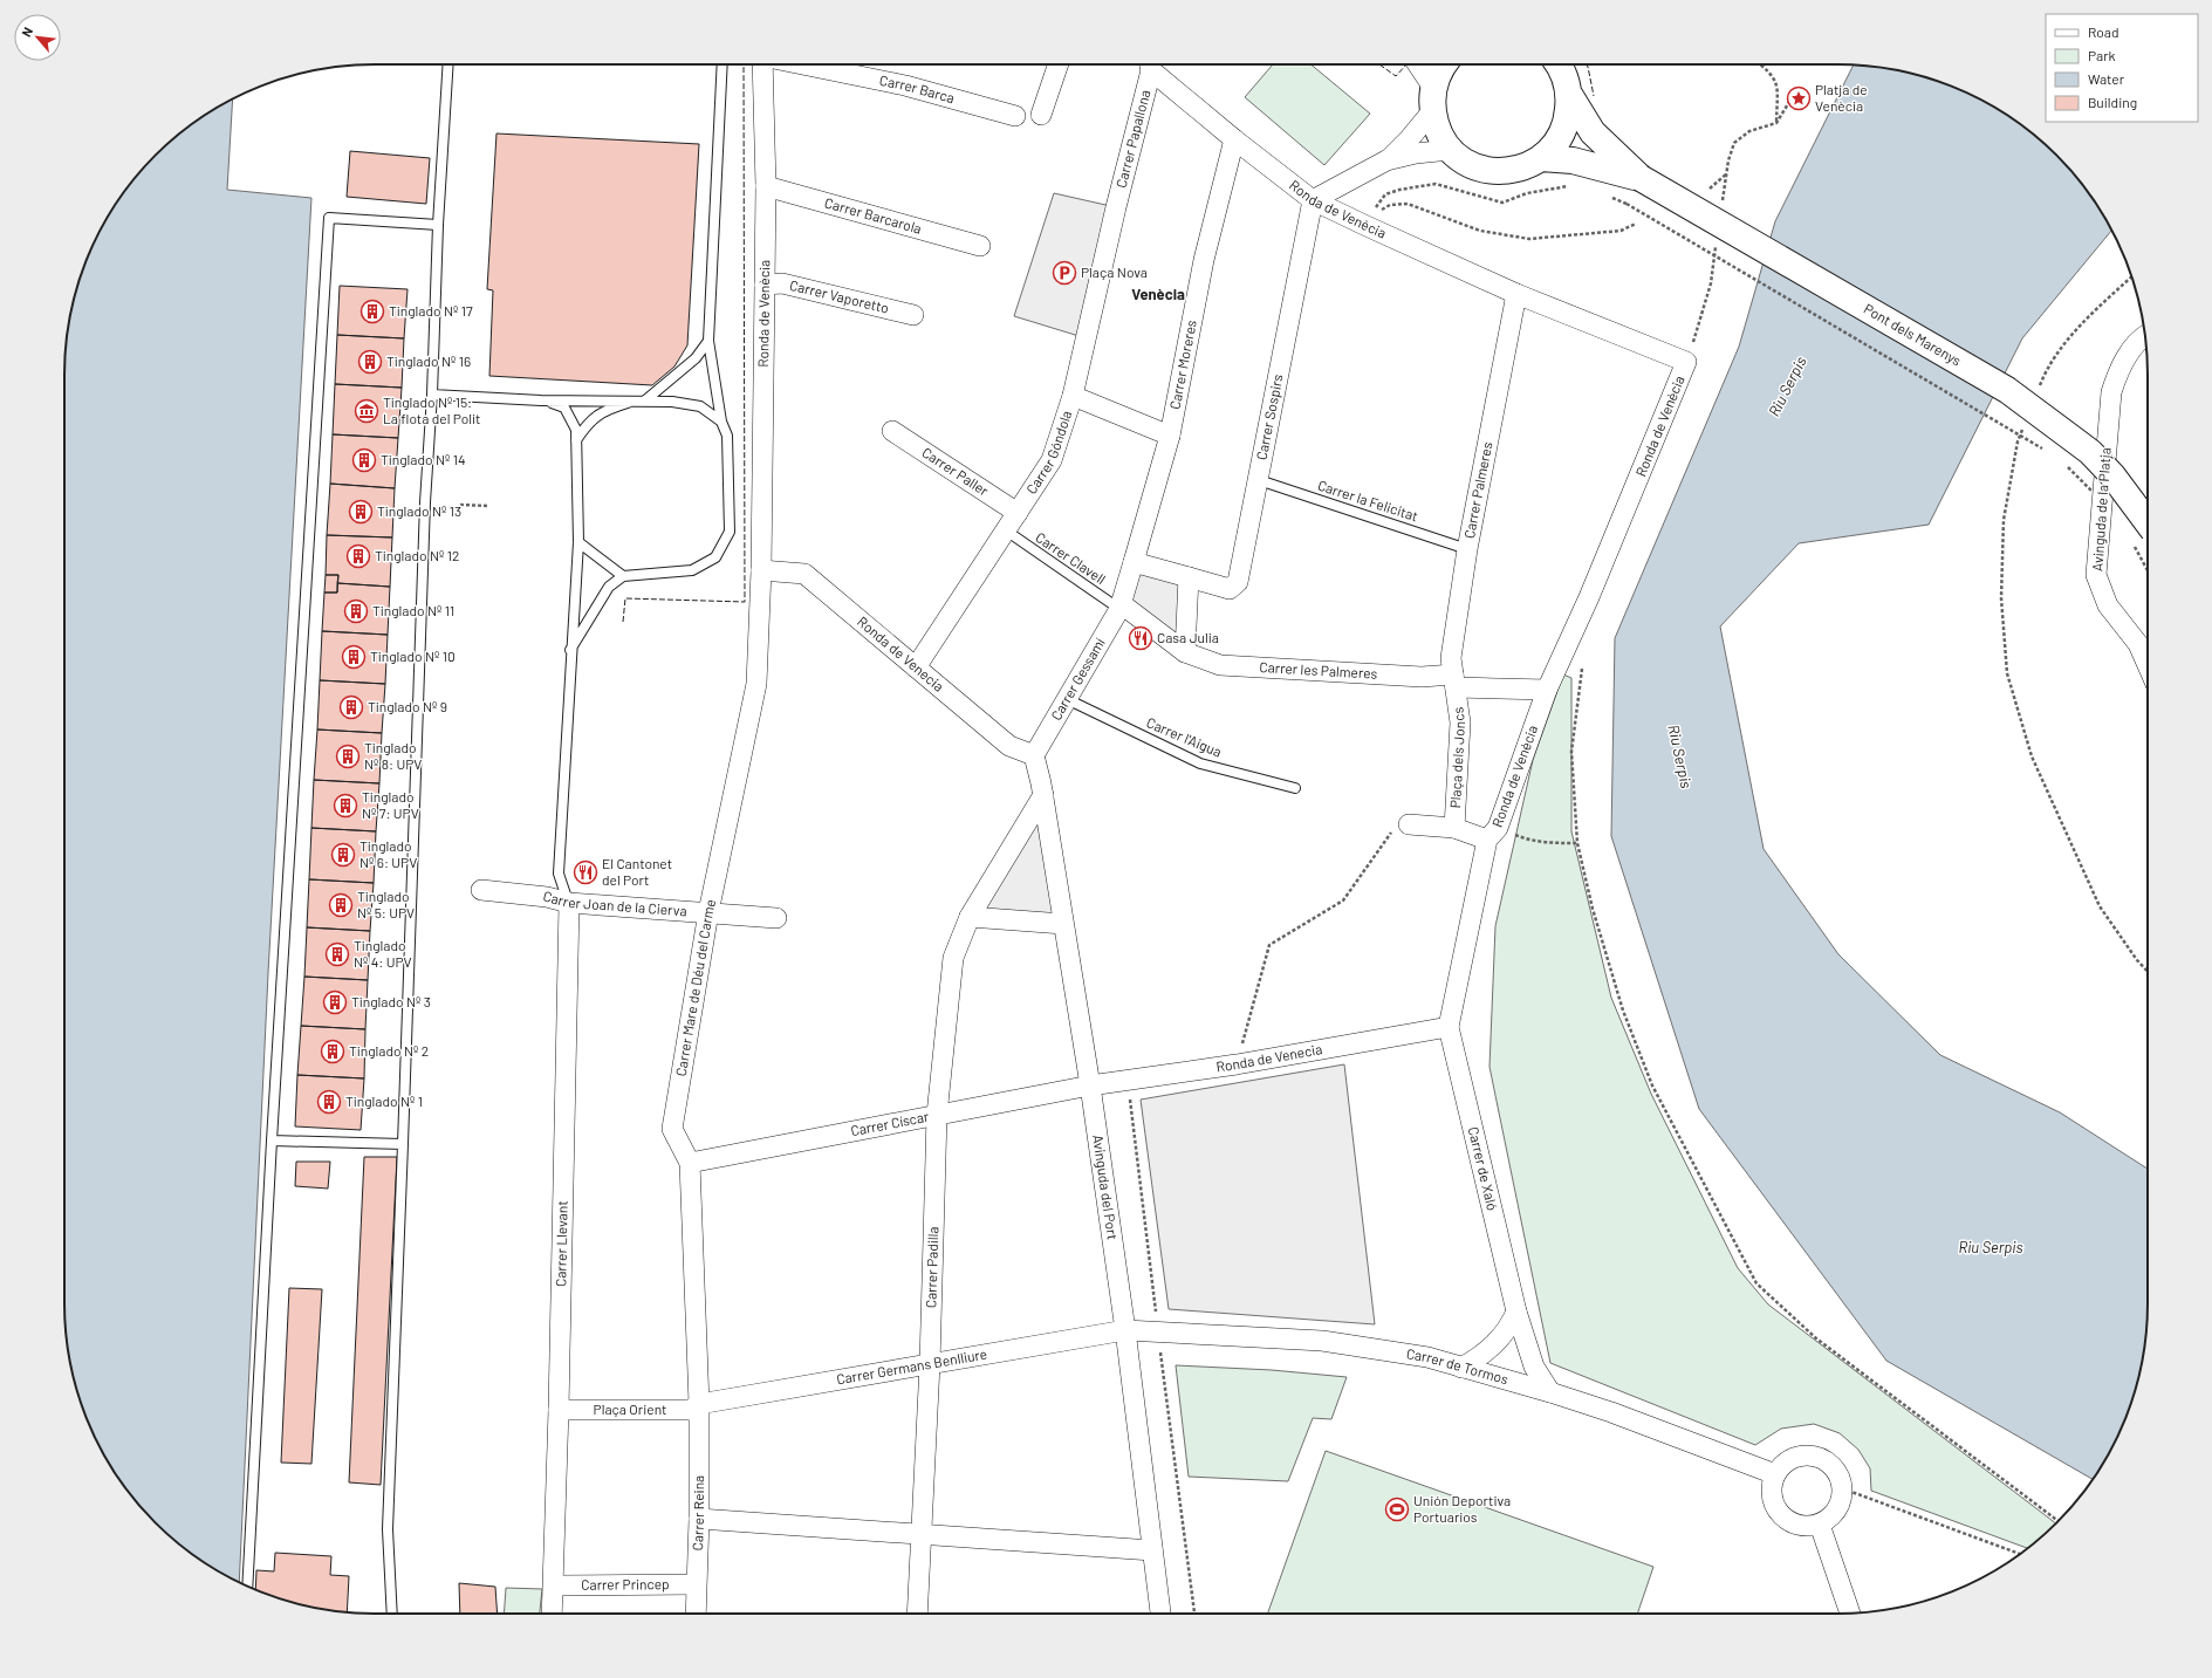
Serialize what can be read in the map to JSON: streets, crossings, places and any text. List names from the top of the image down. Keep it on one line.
{"streets":{"highway":["Pont dels Marenys"],"street":["Carrer Barca","Carrer Papallona","Ronda de Venècia","Carrer Barcarola","Carrer Vaporetto","Carrer Moreres","Carrer Sospirs","Carrer Góndola","Carrer Paller","Carrer Palmeres","Avinguda de la Platja","Ronda de Venecia","Carrer les Palmeres","Carrer Gessamí","Plaça dels Joncs","Carrer Joan de la Cierva","Carrer Mare de Déu del Carme","Carrer Císcar","Carrer de Xaló","Avinguda del Port","Carrer Llevant","Carrer Padilla","Carrer Germans Benlliure","Carrer de Tormos","Plaça Orient","Carrer Reina","Carrer Princep"],"lane":["Carrer la Felicitat","Carrer Clavell","Carrer l'Aigua"]},"crossings":[["Carrer Papallona","Carrer Góndola"],["Ronda de Venècia","Carrer Barcarola"],["Ronda de Venècia","Carrer Vaporetto"],["Ronda de Venècia","Carrer Moreres"],["Ronda de Venècia","Carrer Sospirs"],["Ronda de Venècia","Carrer Palmeres"],["Ronda de Venècia","Ronda de Venecia"],["Ronda de Venècia","Carrer les Palmeres"],["Ronda de Venècia","Plaça dels Joncs"],["Ronda de Venècia","Carrer Mare de Déu del Carme"],["Ronda de Venècia","Carrer de Xaló"],["Carrer Moreres","Carrer Gessamí"],["Carrer Sospirs","Carrer la Felicitat"],["Carrer Góndola","Carrer Paller"],["Carrer Góndola","Carrer Clavell"],["Carrer Góndola","Ronda de Venecia"],["Carrer Palmeres","Carrer la Felicitat"],["Carrer Palmeres","Carrer les Palmeres"],["Carrer Palmeres","Plaça dels Joncs"],["Carrer Clavell","Carrer les Palmeres"],["Carrer Clavell","Carrer Gessamí"],["Ronda de Venecia","Carrer Gessamí"],["Ronda de Venecia","Carrer Mare de Déu del Carme"],["Ronda de Venecia","Carrer Císcar"],["Ronda de Venecia","Carrer de Xaló"],["Ronda de Venecia","Avinguda del Port"],["Carrer les Palmeres","Carrer Gessamí"],["Carrer les Palmeres","Plaça dels Joncs"],["Carrer Gessamí","Carrer l'Aigua"],["Carrer Gessamí","Avinguda del Port"],["Carrer Joan de la Cierva","Carrer Mare de Déu del Carme"],["Carrer Joan de la Cierva","Carrer Llevant"],["Carrer Mare de Déu del Carme","Carrer Císcar"],["Carrer Mare de Déu del Carme","Carrer Germans Benlliure"],["Carrer Mare de Déu del Carme","Plaça Orient"],["Carrer Mare de Déu del Carme","Carrer Reina"],["Carrer Císcar","Avinguda del Port"],["Carrer Císcar","Carrer Padilla"],["Carrer de Xaló","Carrer de Tormos"],["Avinguda del Port","Carrer Padilla"],["Avinguda del Port","Carrer Germans Benlliure"],["Avinguda del Port","Carrer de Tormos"],["Carrer Llevant","Plaça Orient"],["Carrer Llevant","Carrer Princep"],["Carrer Padilla","Carrer Germans Benlliure"],["Carrer Germans Benlliure","Carrer de Tormos"],["Carrer Germans Benlliure","Plaça Orient"],["Carrer Germans Benlliure","Carrer Reina"],["Plaça Orient","Carrer Reina"],["Carrer Reina","Carrer Princep"]],"districts":["Venècia"],"water":["Riu Serpis"],"places":{"place":["Platja de Venècia"],"parking":["Plaça Nova"],"building":["Tinglado Nº 17","Tinglado Nº 16","Tinglado Nº 14","Tinglado Nº 13","Tinglado Nº 12","Tinglado Nº 11","Tinglado Nº 10","Tinglado Nº 9","Tinglado Nº 8: UPV","Tinglado Nº 7: UPV","Tinglado Nº 6: UPV","Tinglado Nº 5: UPV","Tinglado Nº 4: UPV","Tinglado Nº 3","Tinglado Nº 2","Tinglado Nº 1"],"museum":["Tinglado Nº 15: La flota del Polit"],"restaurant":["Casa Julia","El Cantonet del Port"],"sports":["Unión Deportiva Portuarios"]},"legend":["Road","Park","Water","Building"],"north":"top left"}
